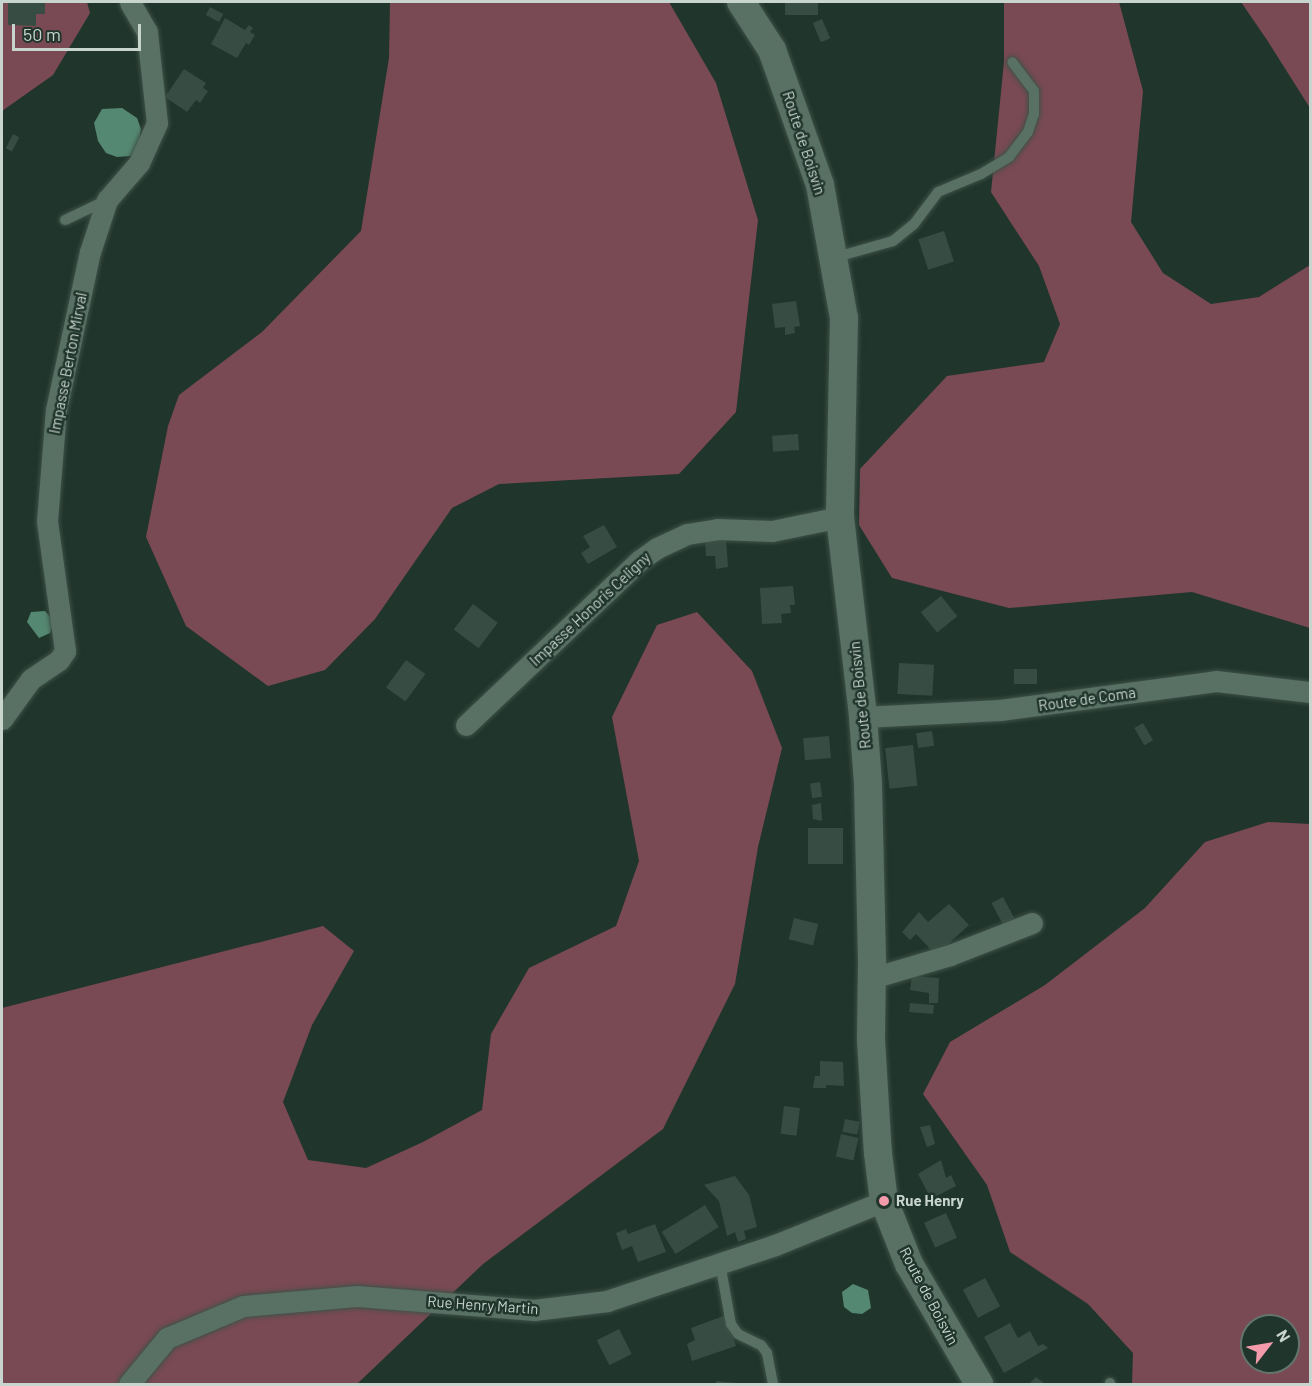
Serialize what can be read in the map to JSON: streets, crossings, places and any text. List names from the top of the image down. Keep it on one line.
{"streets":{"main road":["Route de Boisvin"],"street":["Impasse Berton Mirval","Impasse Honoris Celigny","Route de Coma","Rue Henry Martin"]},"crossings":[["Route de Boisvin","Impasse Honoris Celigny"],["Route de Boisvin","Route de Coma"],["Route de Boisvin","Rue Henry Martin"]],"places":["Rue Henry"],"scale_bar":"50 m","north":"top right"}
